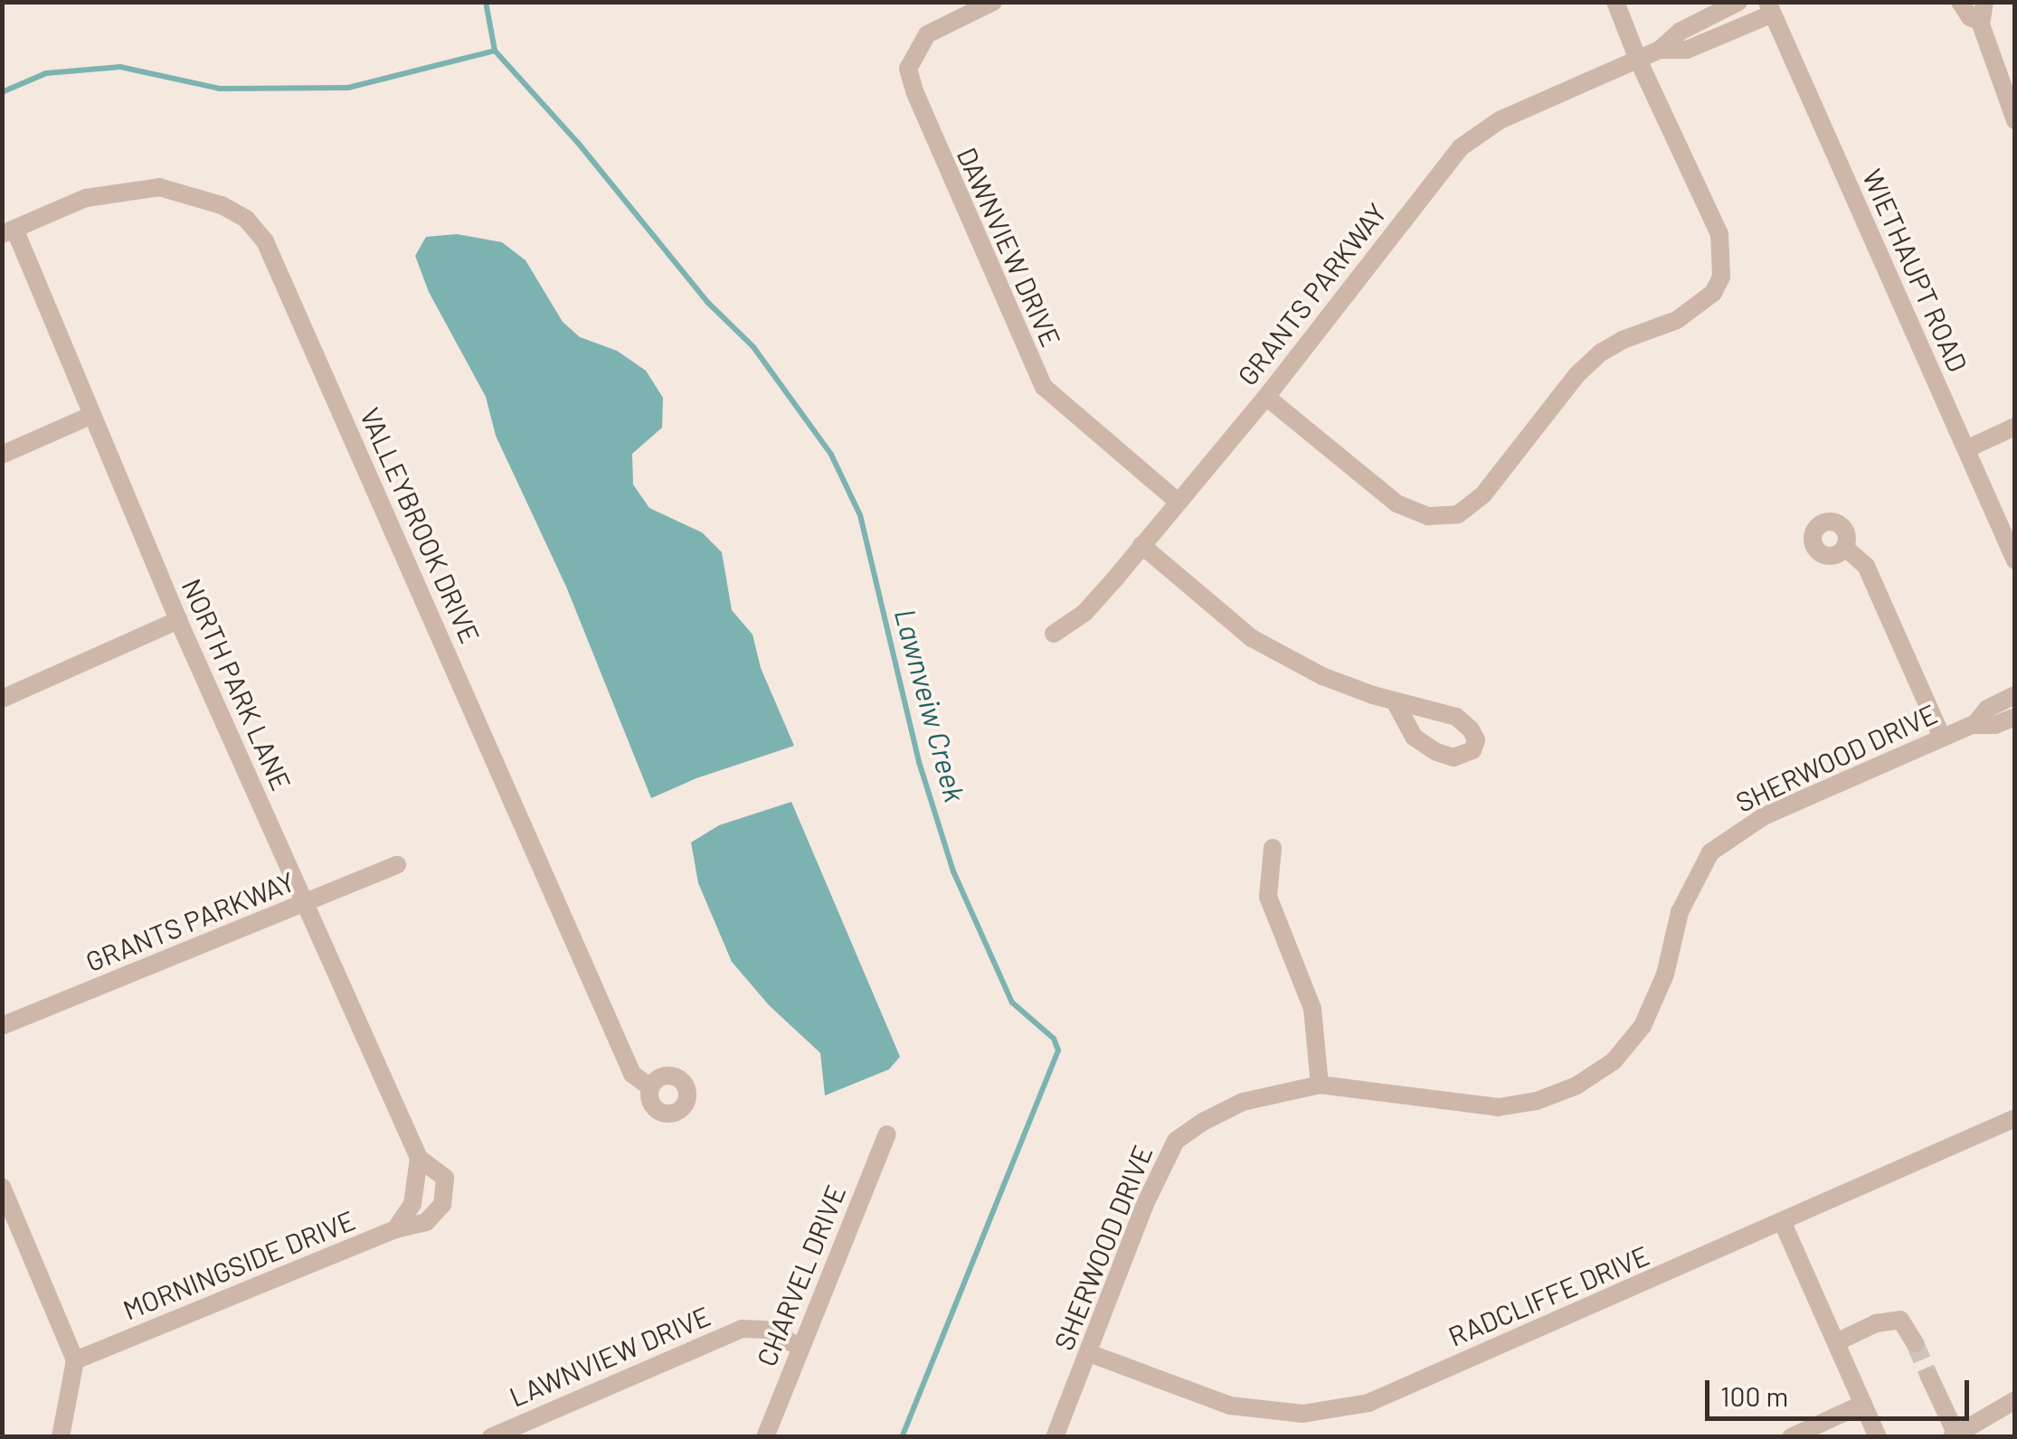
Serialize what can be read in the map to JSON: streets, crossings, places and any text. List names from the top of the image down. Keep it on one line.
{"streets":{"street":["DAWNVIEW DRIVE","WIETHAUPT ROAD","GRANTS PARKWAY","VALLEYBROOK DRIVE","NORTH PARK LANE","SHERWOOD DRIVE","MORNINGSIDE DRIVE","CHARVEL DRIVE","RADCLIFFE DRIVE","LAWNVIEW DRIVE"]},"crossings":[["DAWNVIEW DRIVE","GRANTS PARKWAY"],["WIETHAUPT ROAD","GRANTS PARKWAY"],["GRANTS PARKWAY","NORTH PARK LANE"],["VALLEYBROOK DRIVE","NORTH PARK LANE"],["NORTH PARK LANE","MORNINGSIDE DRIVE"],["SHERWOOD DRIVE","RADCLIFFE DRIVE"],["CHARVEL DRIVE","LAWNVIEW DRIVE"]],"water":["Lawnveiw Creek"],"scale_bar":"100 m"}
